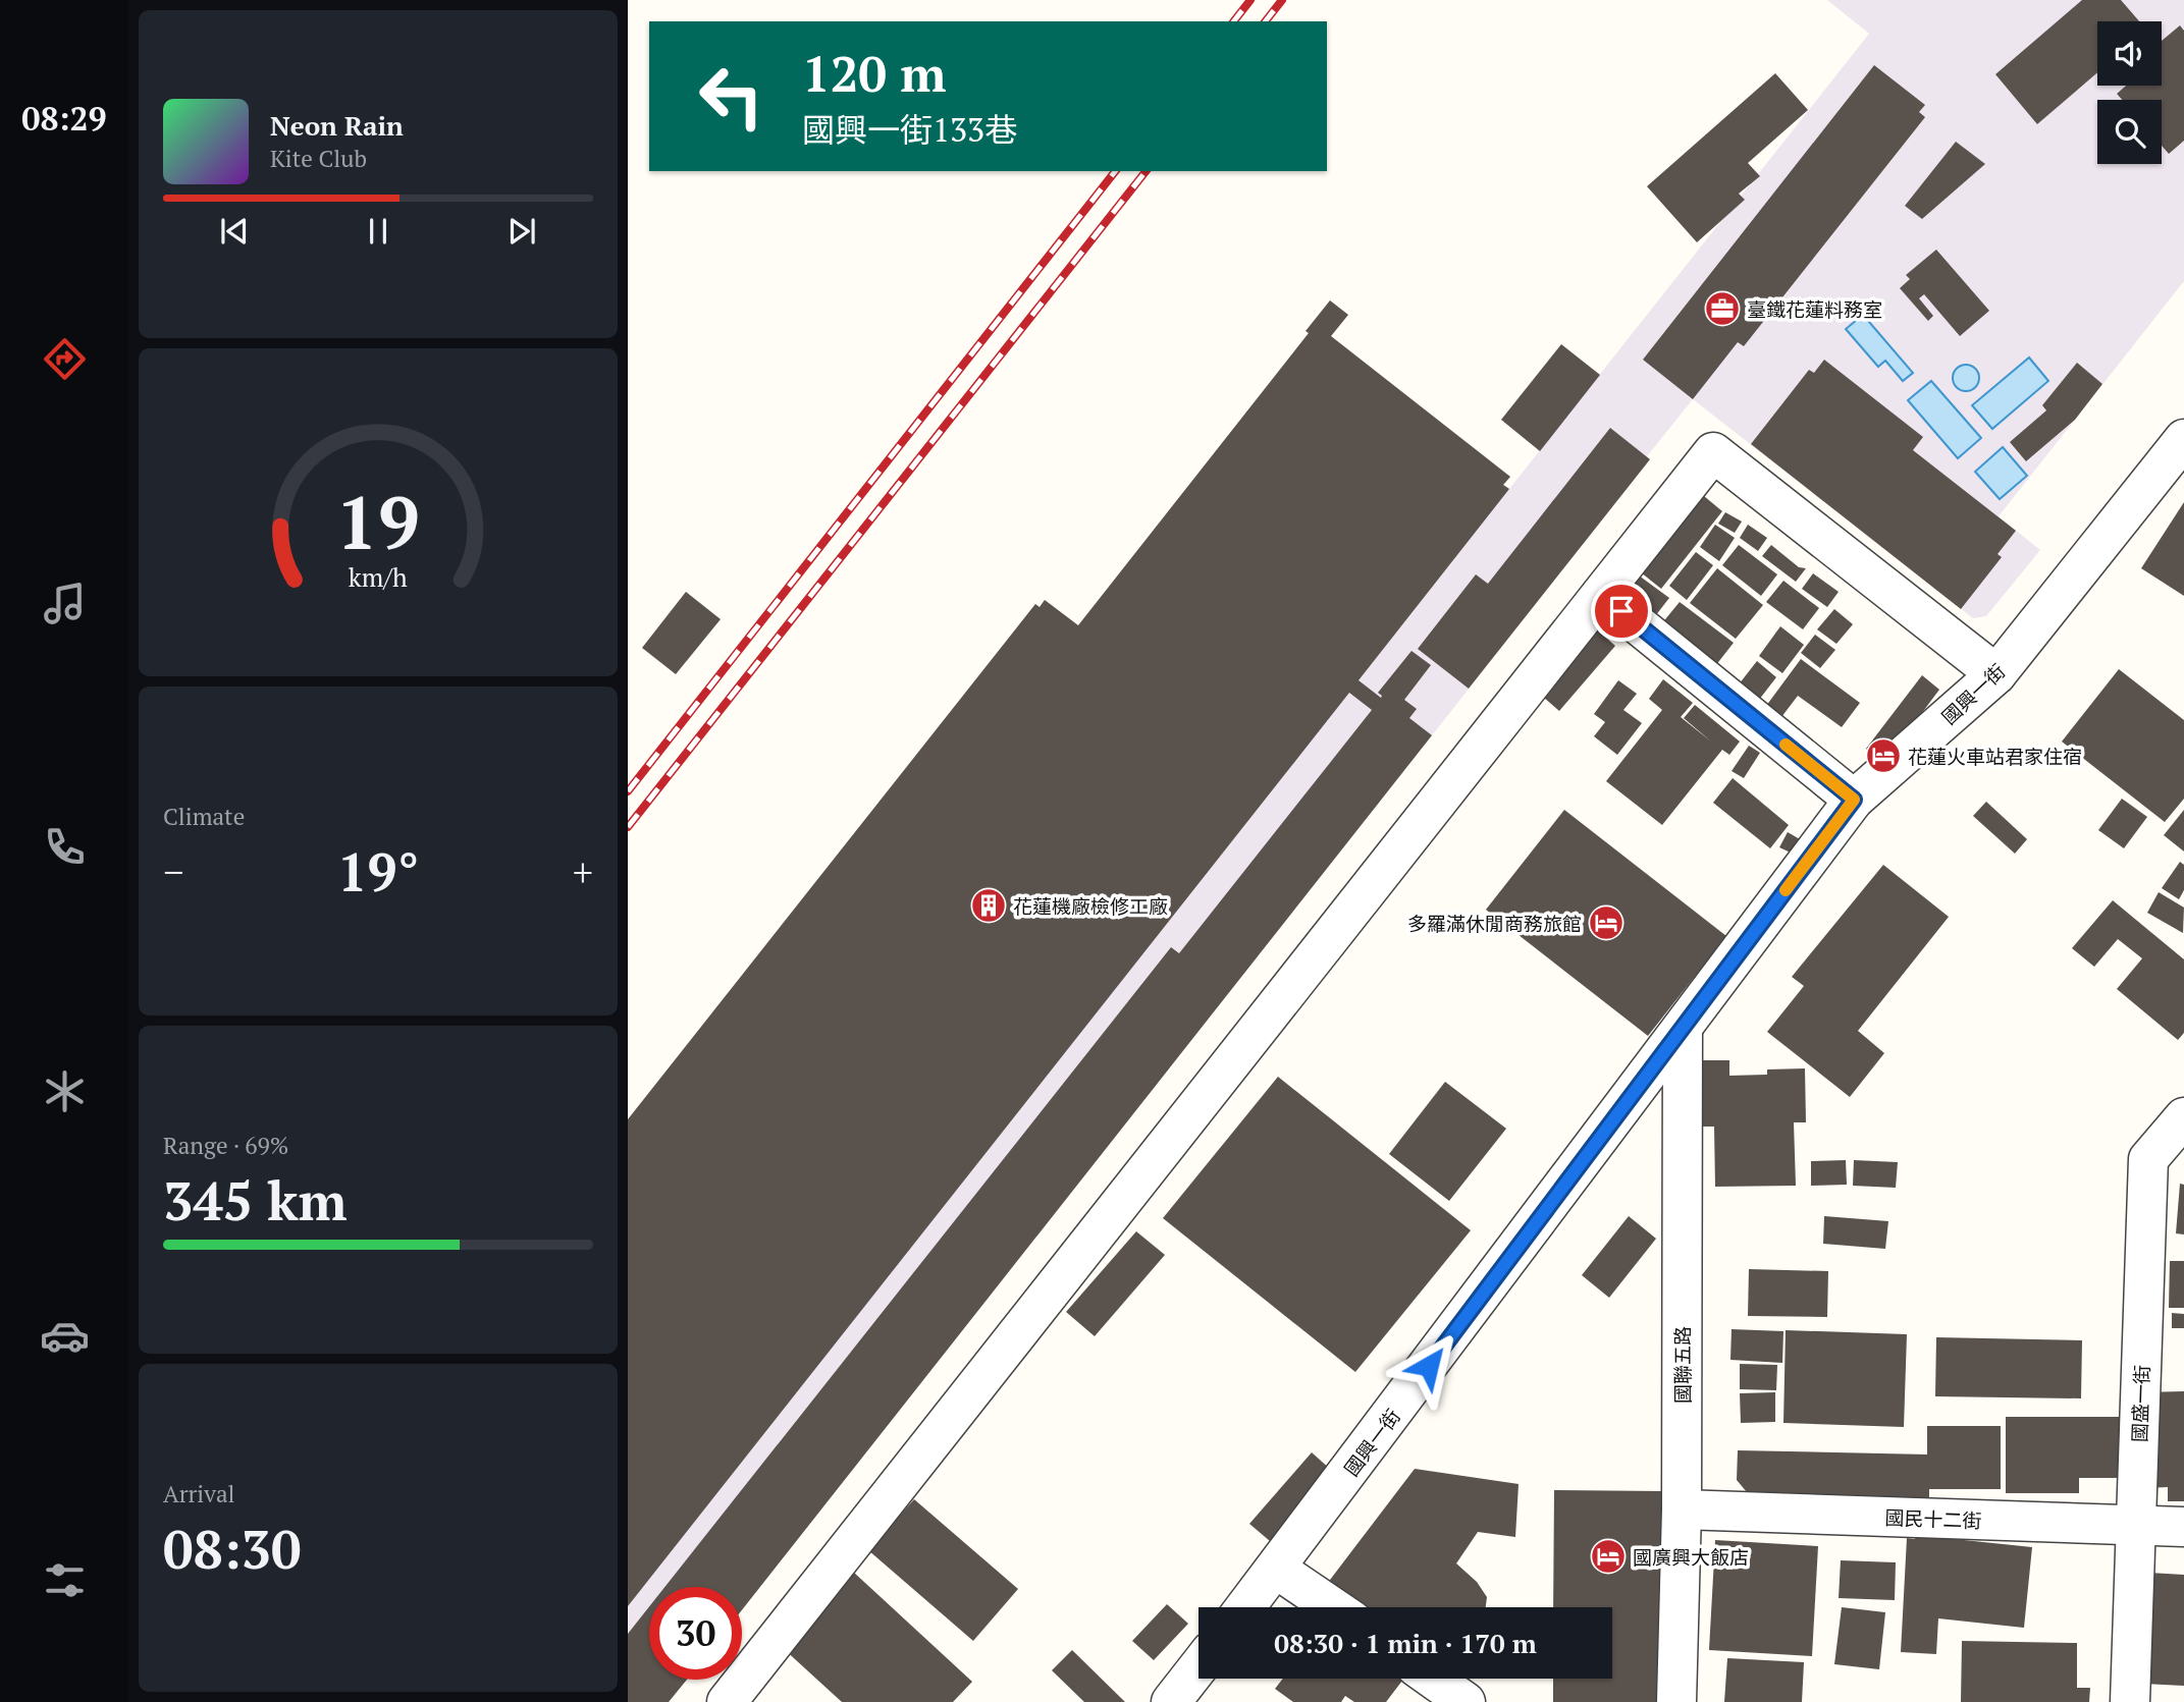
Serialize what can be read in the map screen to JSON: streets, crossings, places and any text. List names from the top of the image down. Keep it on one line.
{"streets":{"street":["國興一街","國聯五路","國盛一街","國民十二街"]},"crossings":[["國興一街","國聯五路"],["國聯五路","國民十二街"],["國盛一街","國民十二街"]],"places":{"office":["臺鐵花蓮料務室"],"hotel":["花蓮火車站君家住宿","多羅滿休閒商務旅館","國廣興大飯店"],"building":["花蓮機廠檢修工廠"]},"page":{"tabs":"08:29","turn":["120 m","國興一街133巷"],"song":["Neon Rain","Kite Club"],"tile":["Climate",["Range · 69%","345 km"],["Arrival","08:30"]],"heat":["−","19°","+"],"limit":"30","trip":"08:30 · 1 min · 170 m","gauge":["19","km/h"]}}
